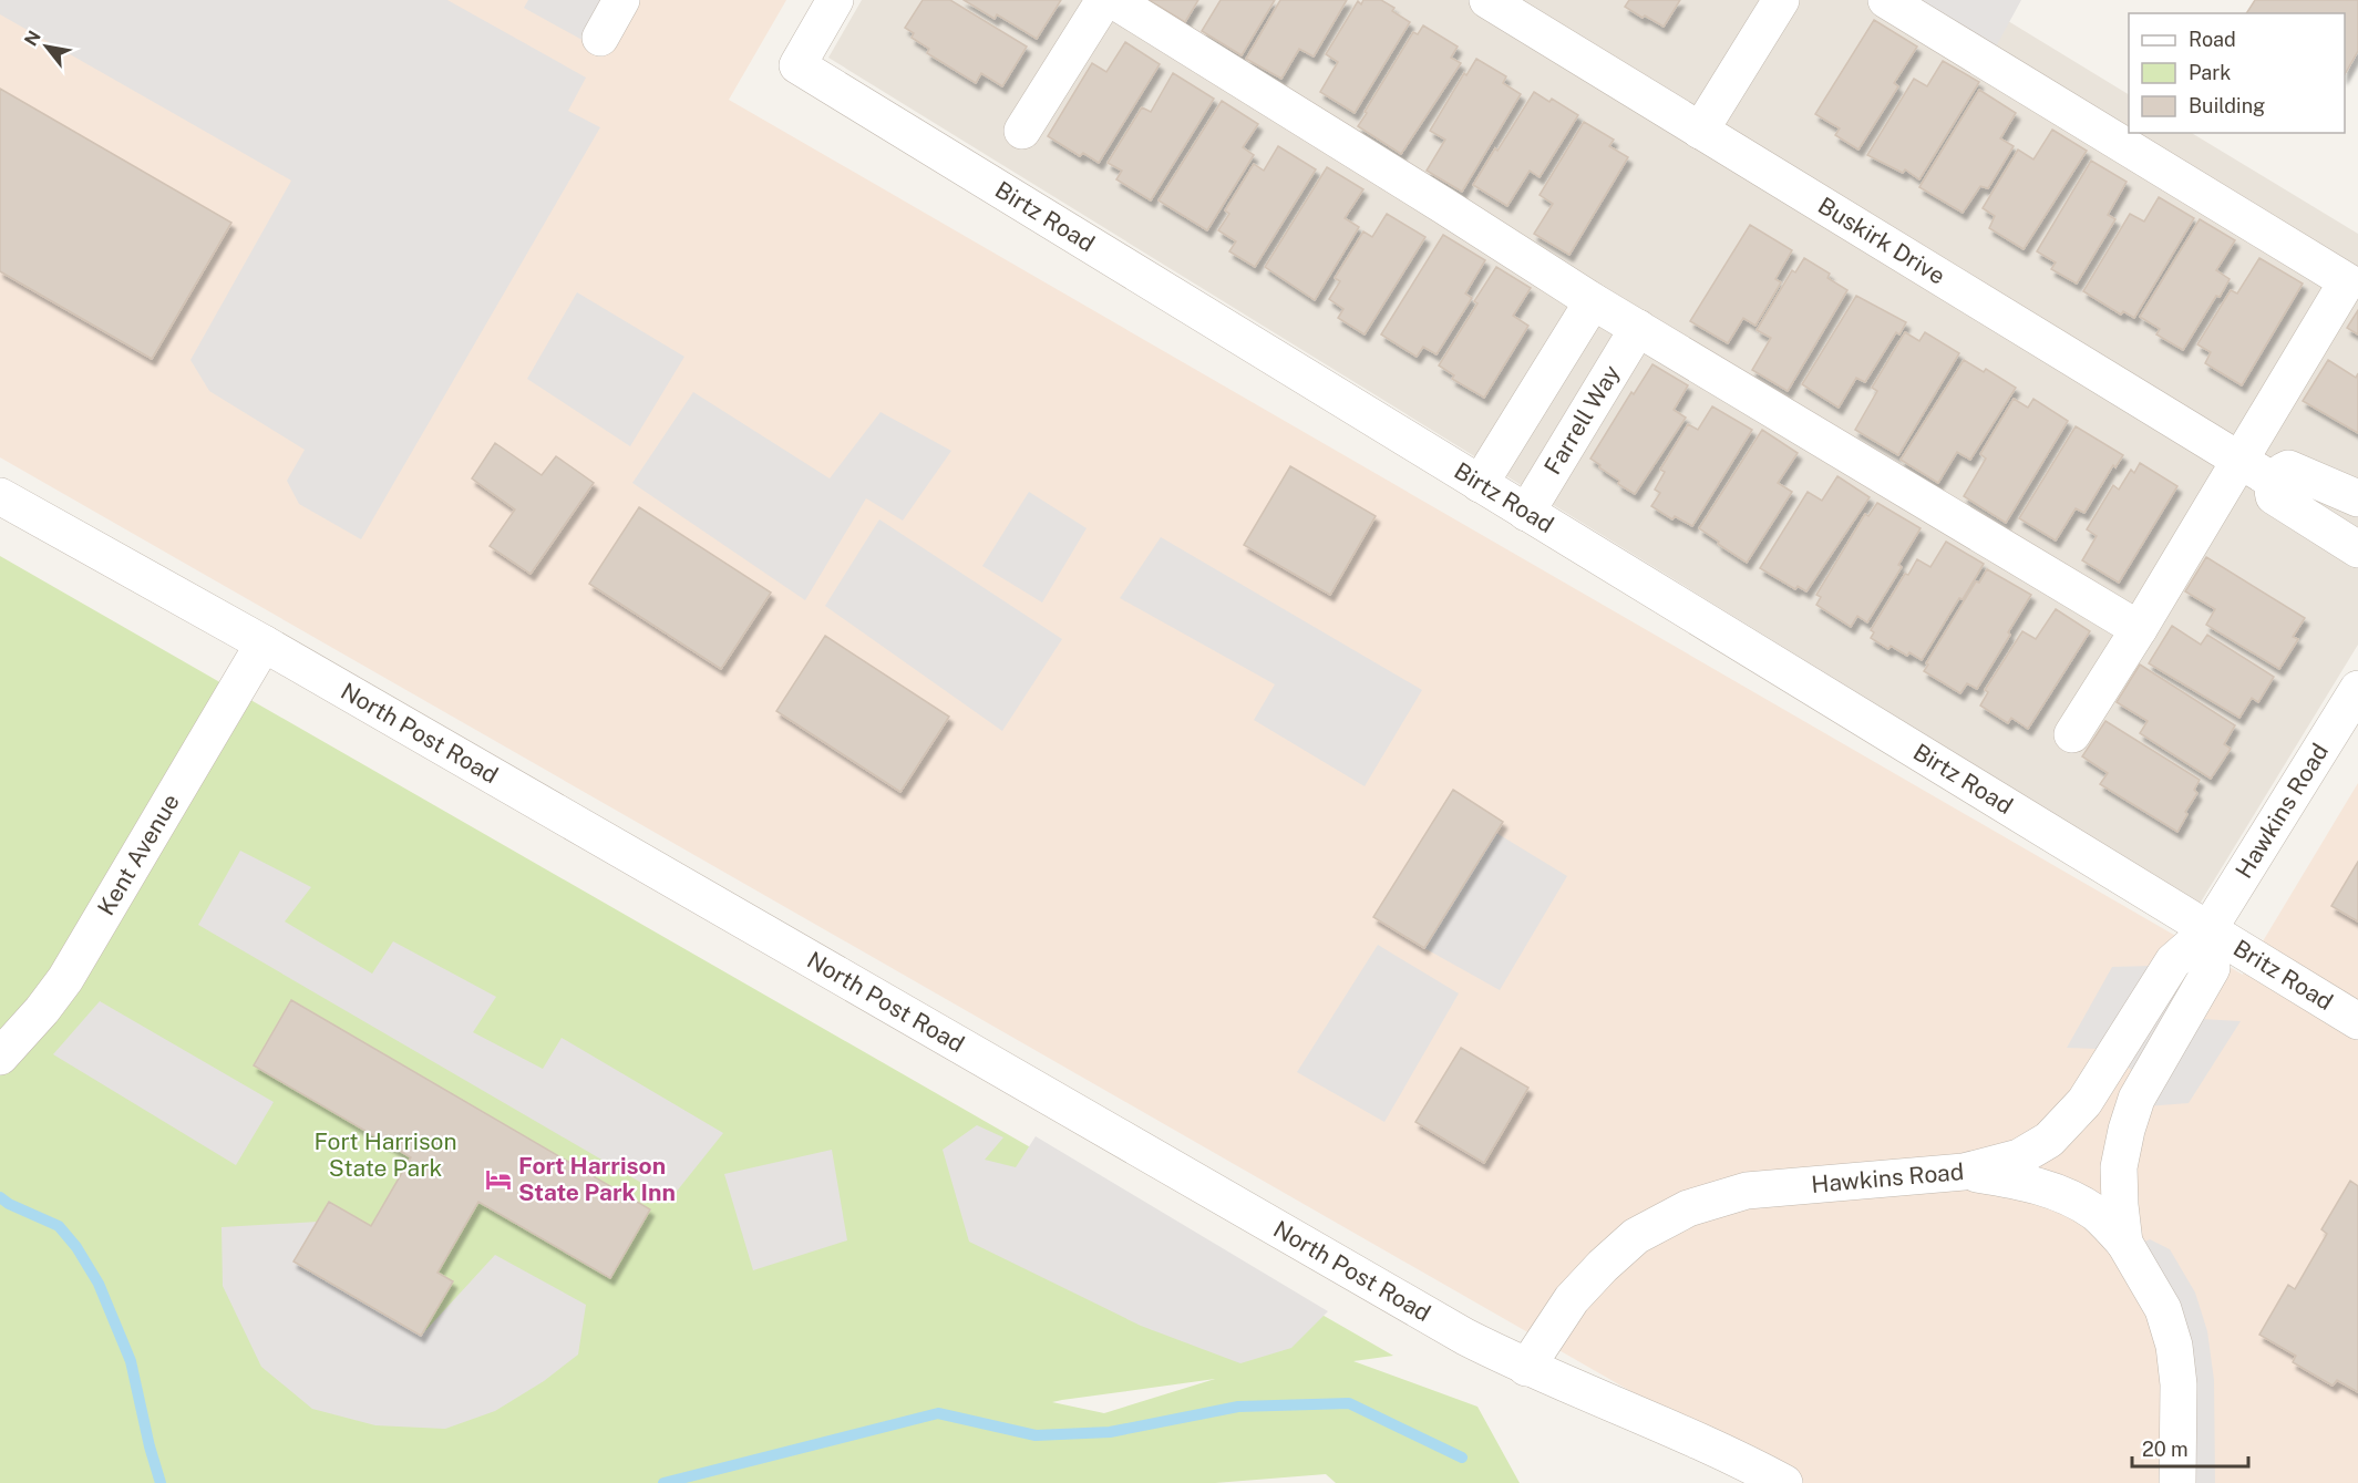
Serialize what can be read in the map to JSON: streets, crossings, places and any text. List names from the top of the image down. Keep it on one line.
{"streets":{"street":["Birtz Road","Buskirk Drive","Farrell Way","North Post Road","Hawkins Road","Kent Avenue","Britz Road"]},"crossings":[["Birtz Road","Farrell Way"],["Birtz Road","Hawkins Road"],["Birtz Road","Britz Road"],["North Post Road","Hawkins Road"],["North Post Road","Kent Avenue"],["Hawkins Road","Britz Road"]],"parks":["Fort Harrison State Park"],"places":{"hotel":["Fort Harrison State Park Inn"]},"legend":["Road","Park","Building"],"scale_bar":"20 m","north":"top left"}
